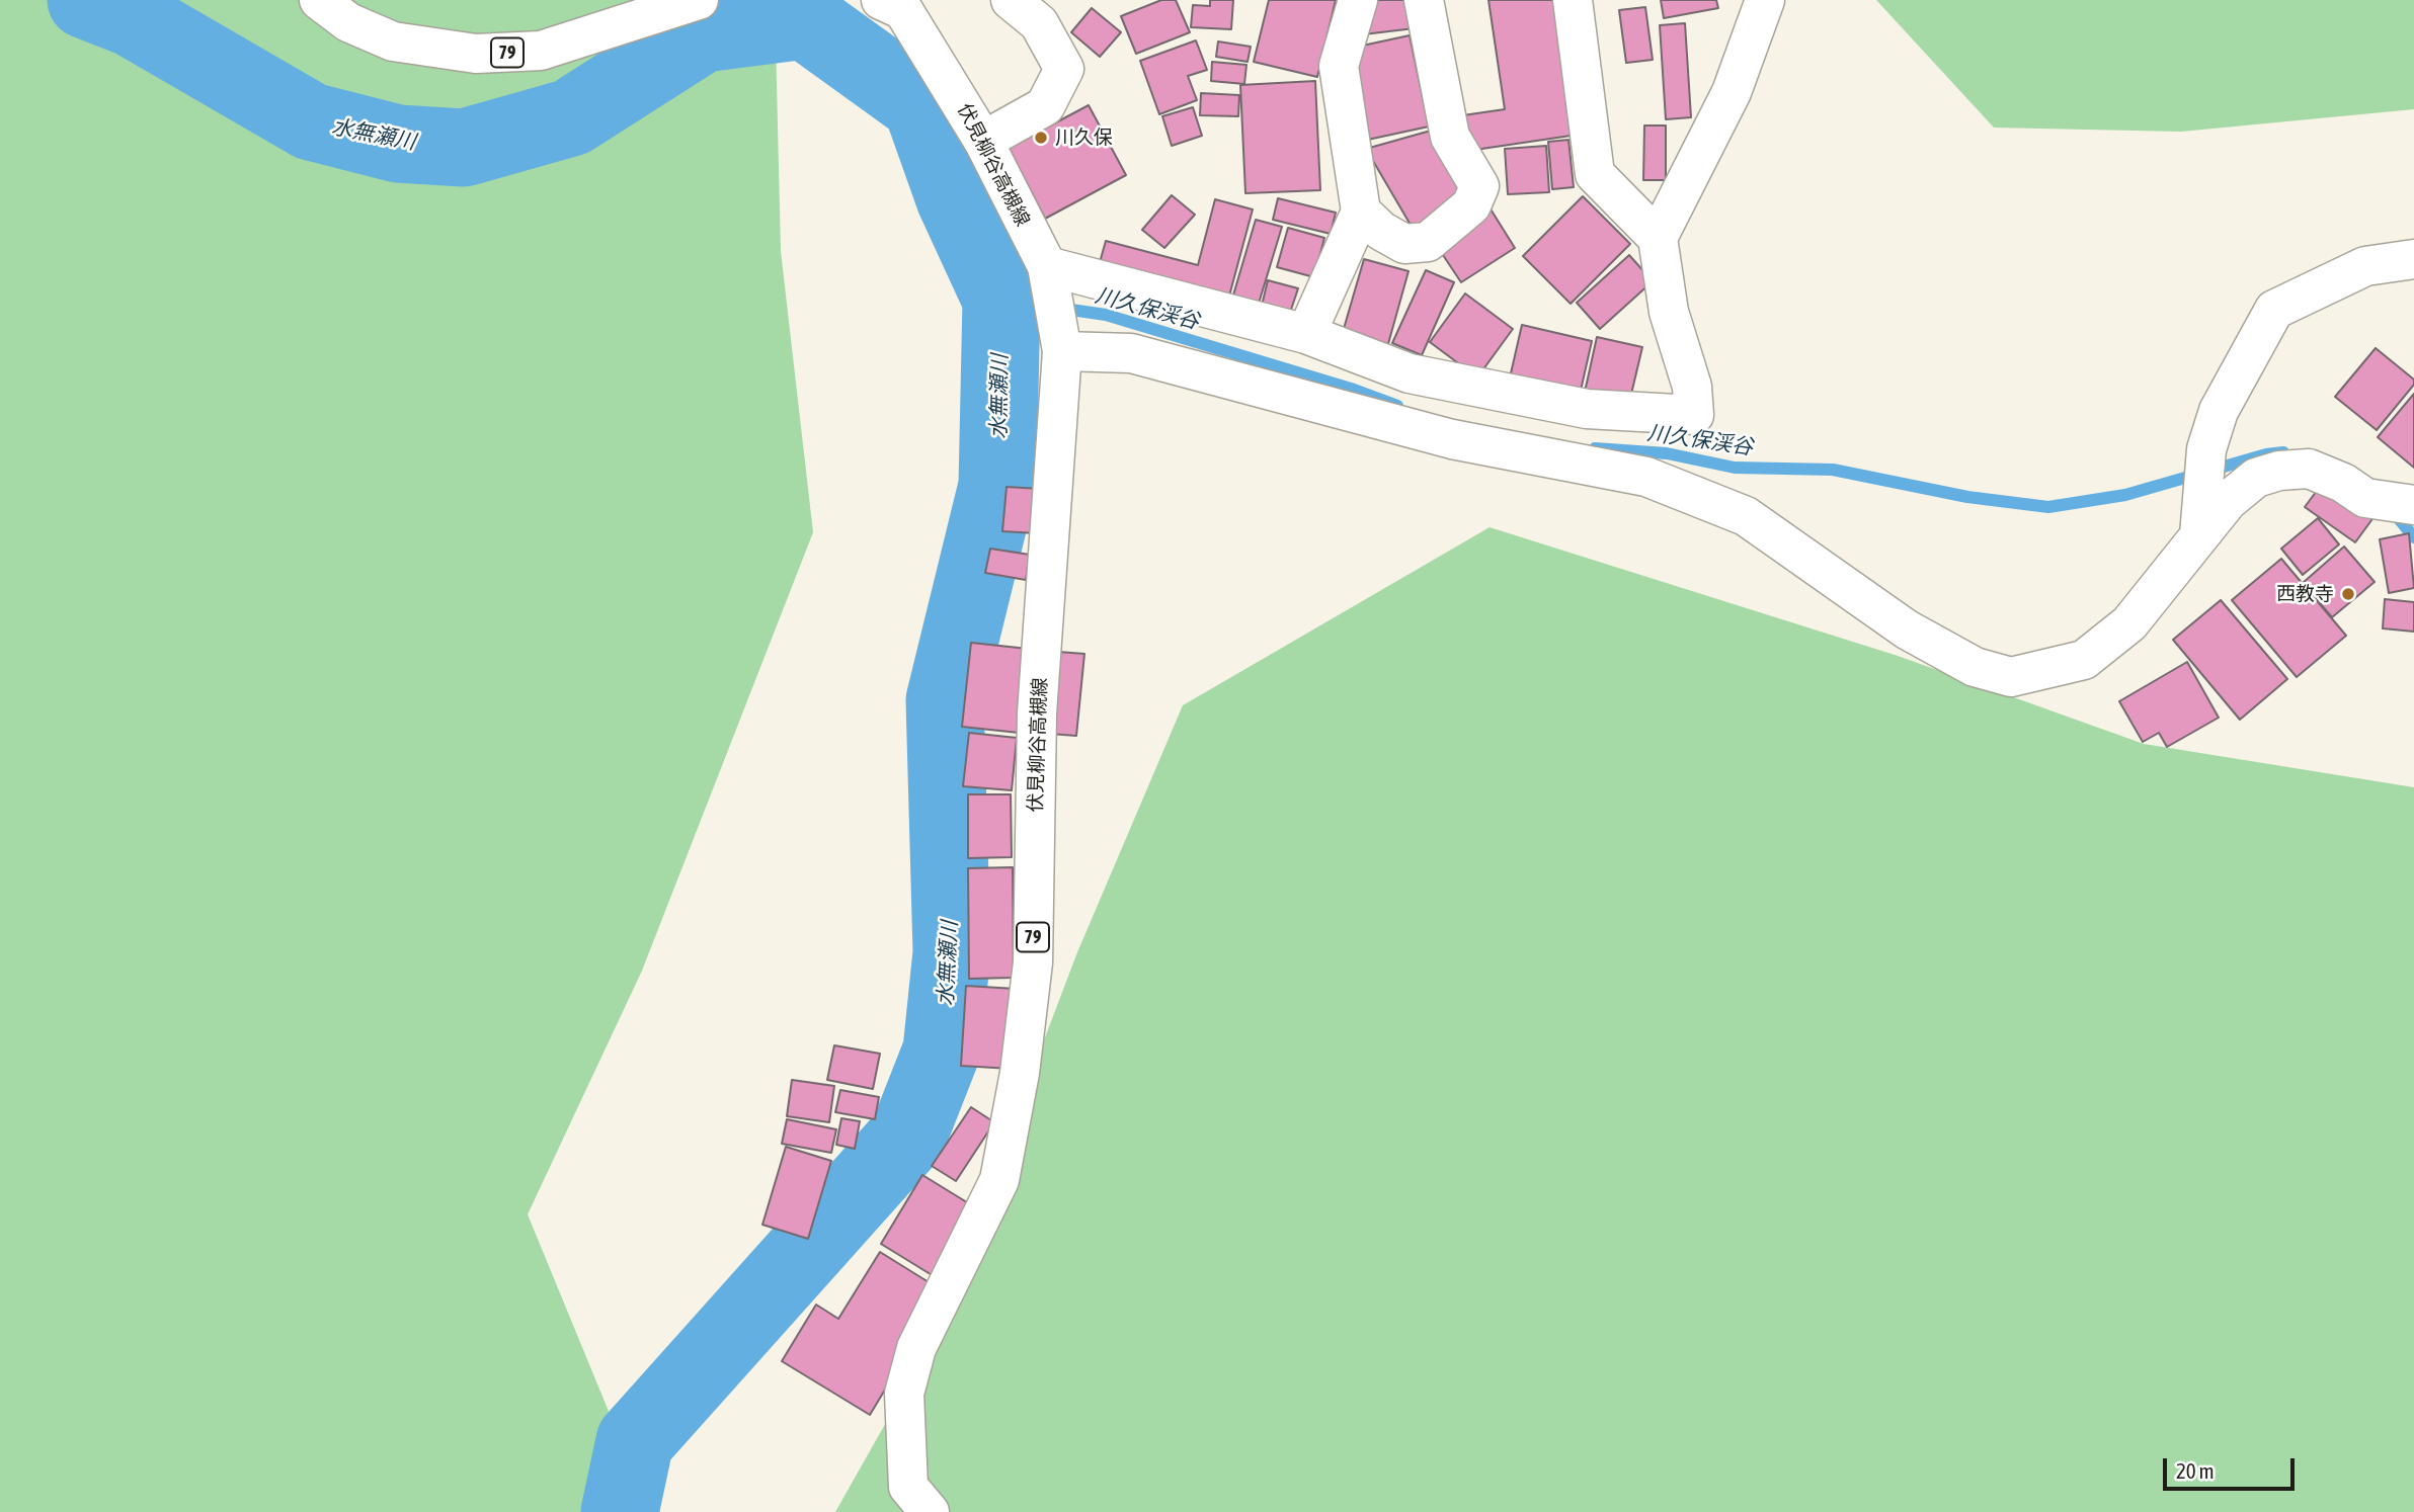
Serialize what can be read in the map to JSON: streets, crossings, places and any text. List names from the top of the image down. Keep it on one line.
{"streets":{"street":["79","伏見柳谷高槻線"]},"water":["水無瀬川","川久保渓谷"],"places":["川久保","西教寺"],"scale_bar":"20 m"}
